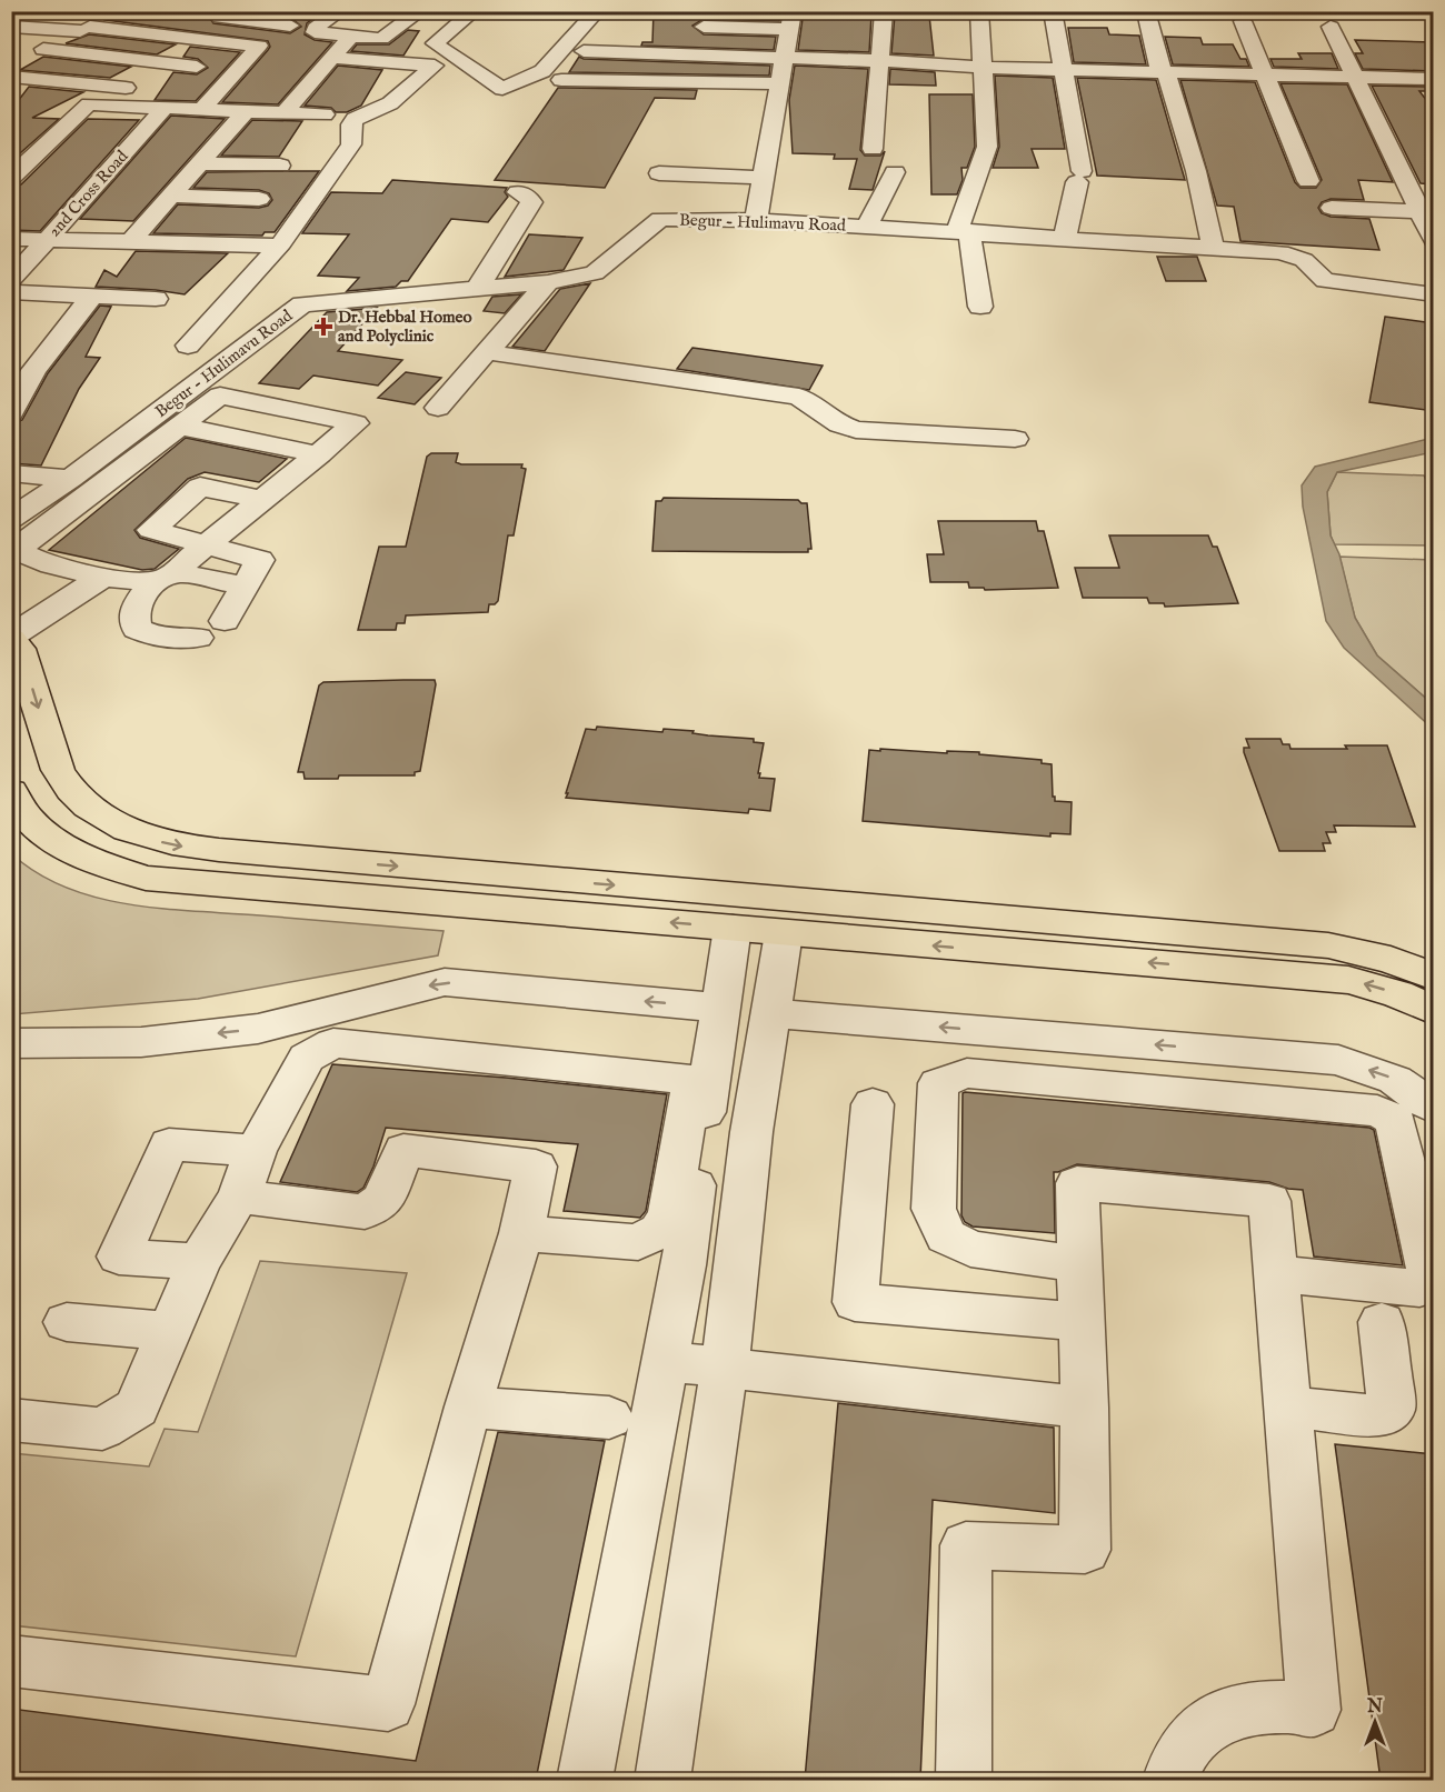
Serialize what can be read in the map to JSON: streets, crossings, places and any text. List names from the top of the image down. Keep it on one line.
{"streets":{"street":["2nd Cross Road","Begur - Hulimavu Road"]},"places":{"health":["Dr. Hebbal Homeo and Polyclinic"]},"north":"top"}
